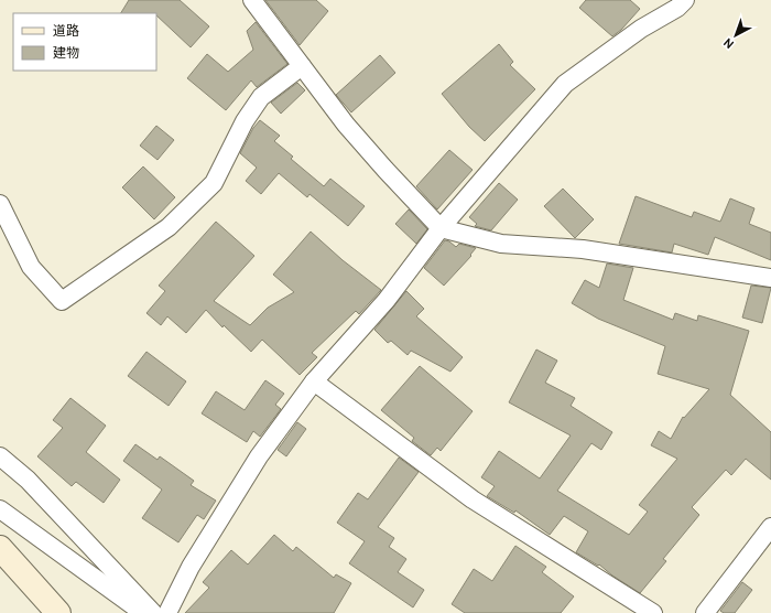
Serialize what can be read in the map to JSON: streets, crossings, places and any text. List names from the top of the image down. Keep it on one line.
{"legend":["道路","建物"],"north":"bottom left"}
